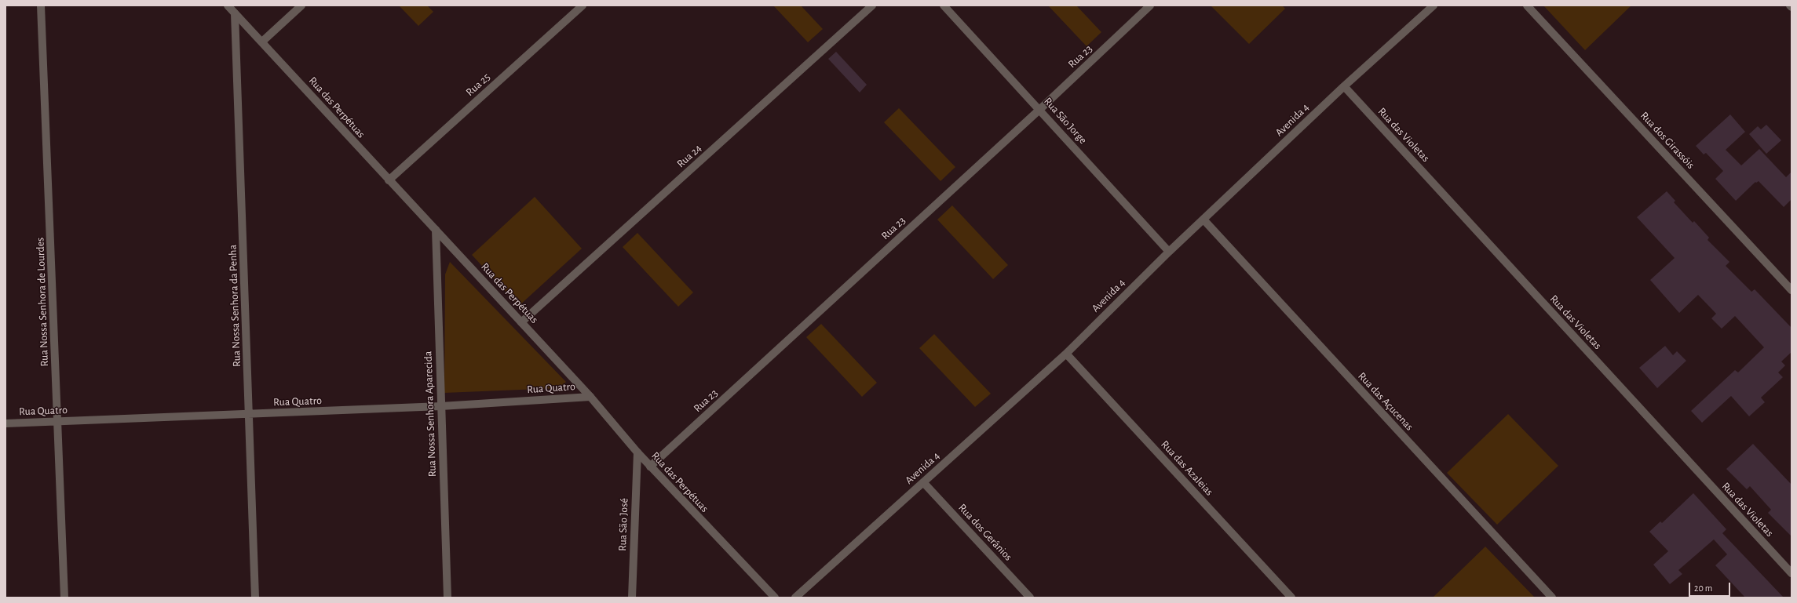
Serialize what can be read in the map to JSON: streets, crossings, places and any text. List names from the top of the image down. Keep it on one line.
{"streets":{"street":["Rua 23","Rua 25","Rua das Perpétuas","Avenida 4","Rua São Jorge","Rua das Violetas","Rua dos Girassóis","Rua 24","Rua Nossa Senhora de Lourdes","Rua Nossa Senhora da Penha","Rua Quatro","Rua das Açucenas","Rua Nossa Senhora Aparecida","Rua das Azaleias","Rua São José","Rua dos Gerânios"]},"crossings":[["Rua 23","Rua das Perpétuas"],["Rua 23","Rua São Jorge"],["Rua 25","Rua das Perpétuas"],["Rua das Perpétuas","Rua 24"],["Rua das Perpétuas","Rua Nossa Senhora da Penha"],["Rua das Perpétuas","Rua Quatro"],["Rua das Perpétuas","Rua Nossa Senhora Aparecida"],["Rua das Perpétuas","Rua São José"],["Avenida 4","Rua São Jorge"],["Avenida 4","Rua das Violetas"],["Avenida 4","Rua das Açucenas"],["Avenida 4","Rua das Azaleias"],["Avenida 4","Rua dos Gerânios"],["Rua Nossa Senhora de Lourdes","Rua Quatro"],["Rua Nossa Senhora da Penha","Rua Quatro"],["Rua Quatro","Rua Nossa Senhora Aparecida"]],"scale_bar":"20 m"}
